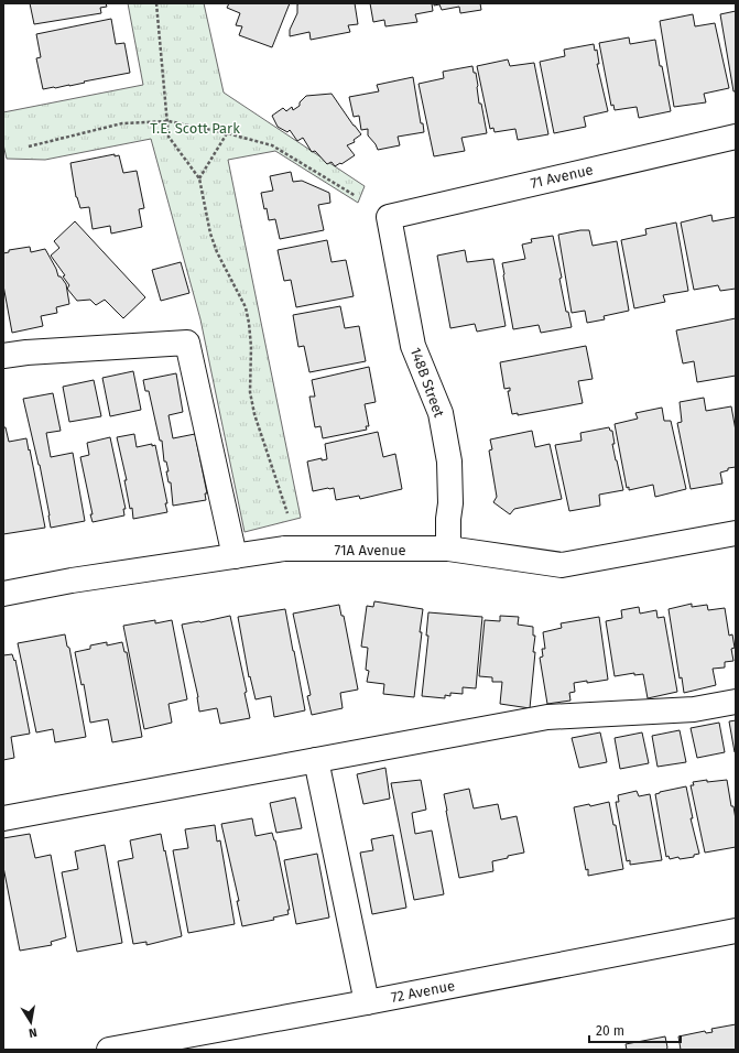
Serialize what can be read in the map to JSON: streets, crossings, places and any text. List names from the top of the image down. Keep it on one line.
{"streets":{"street":["71 Avenue","148B Street","71A Avenue","72 Avenue"]},"crossings":[["71 Avenue","148B Street"],["148B Street","71A Avenue"]],"parks":["T.E. Scott Park"],"scale_bar":"20 m","north":"bottom"}
